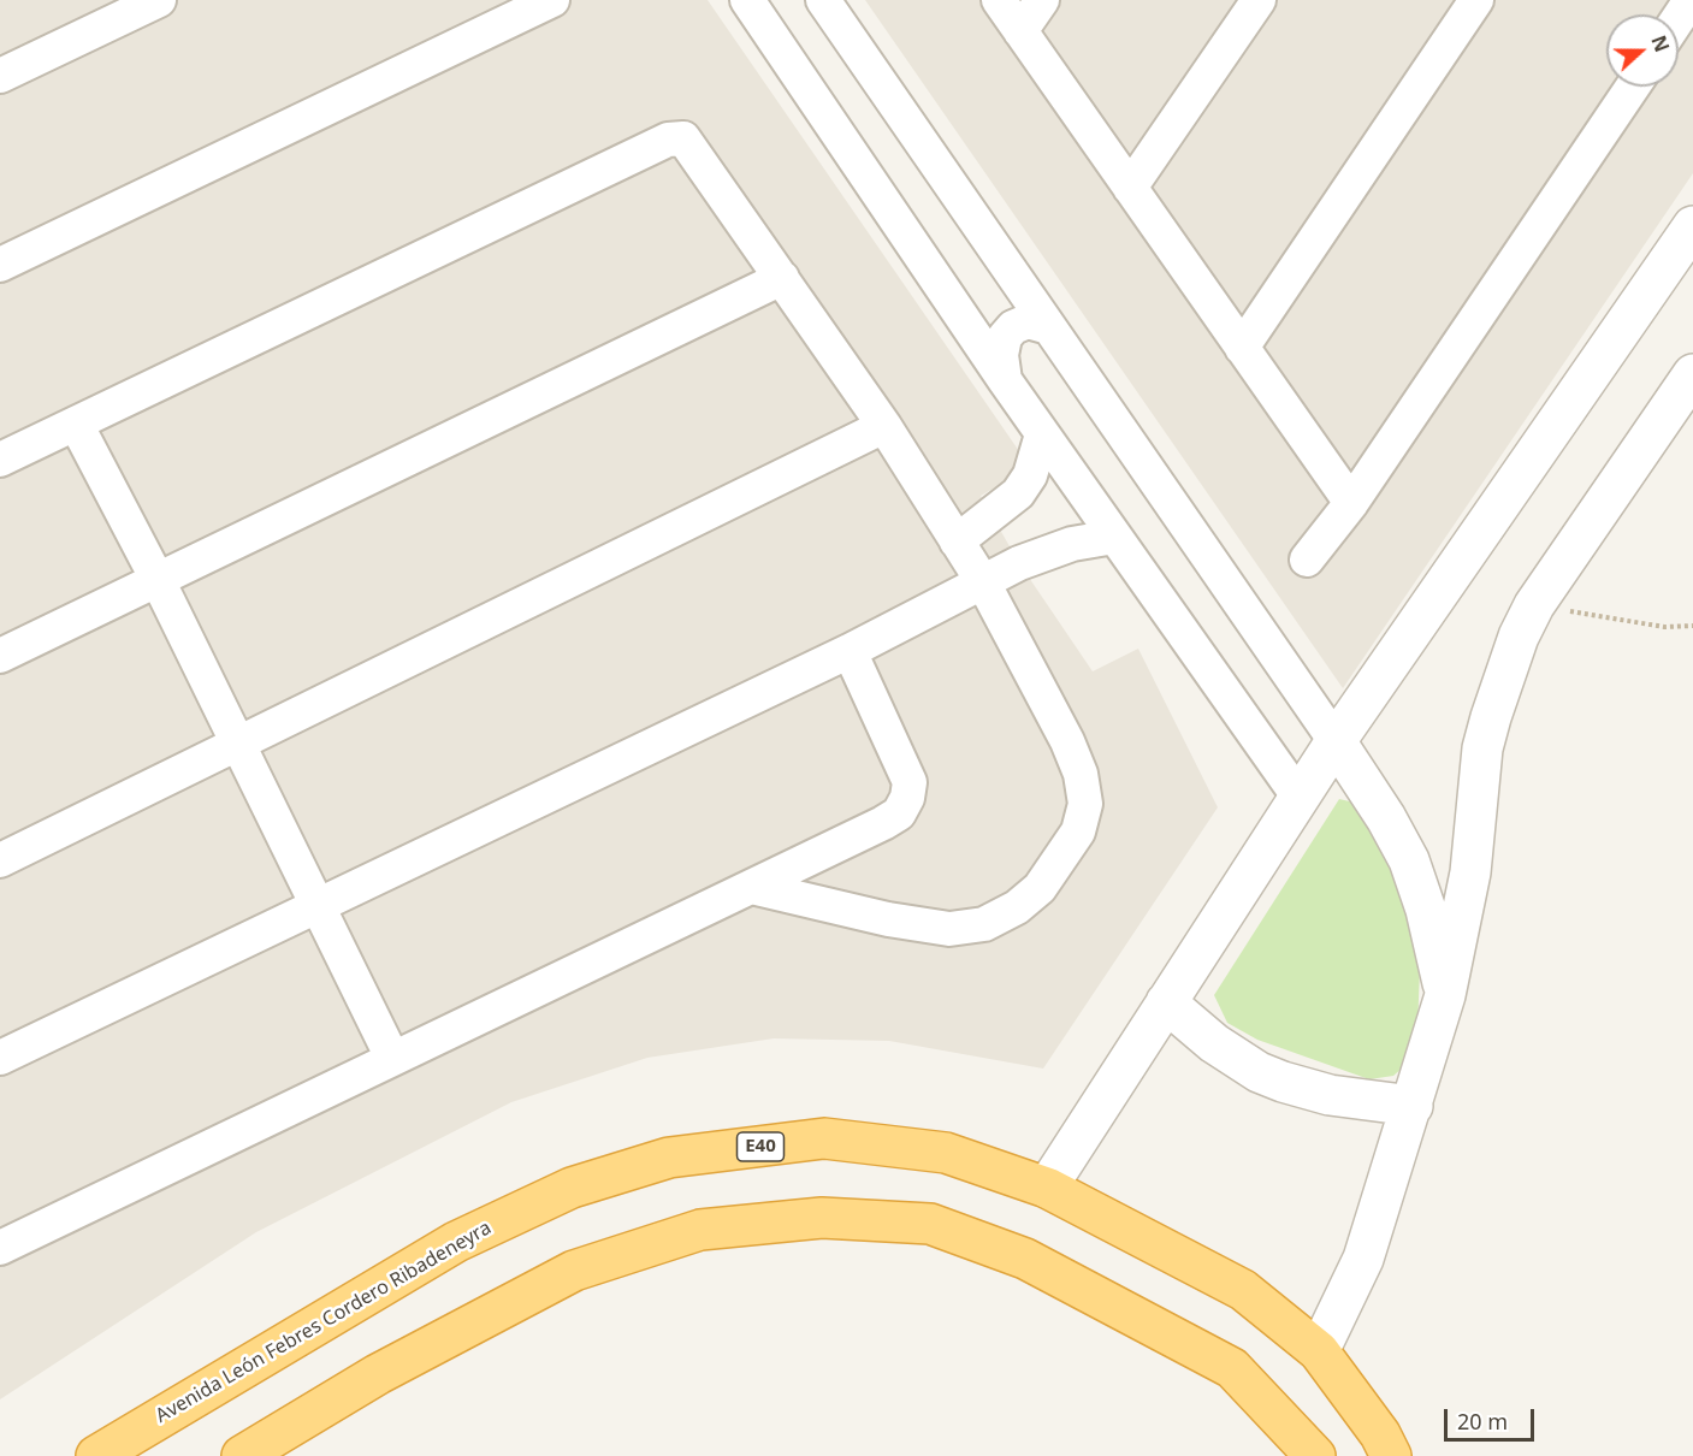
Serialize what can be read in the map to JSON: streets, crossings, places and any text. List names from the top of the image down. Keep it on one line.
{"streets":{"highway":["E40","Avenida León Febres Cordero Ribadeneyra"]},"scale_bar":"20 m","north":"right"}
